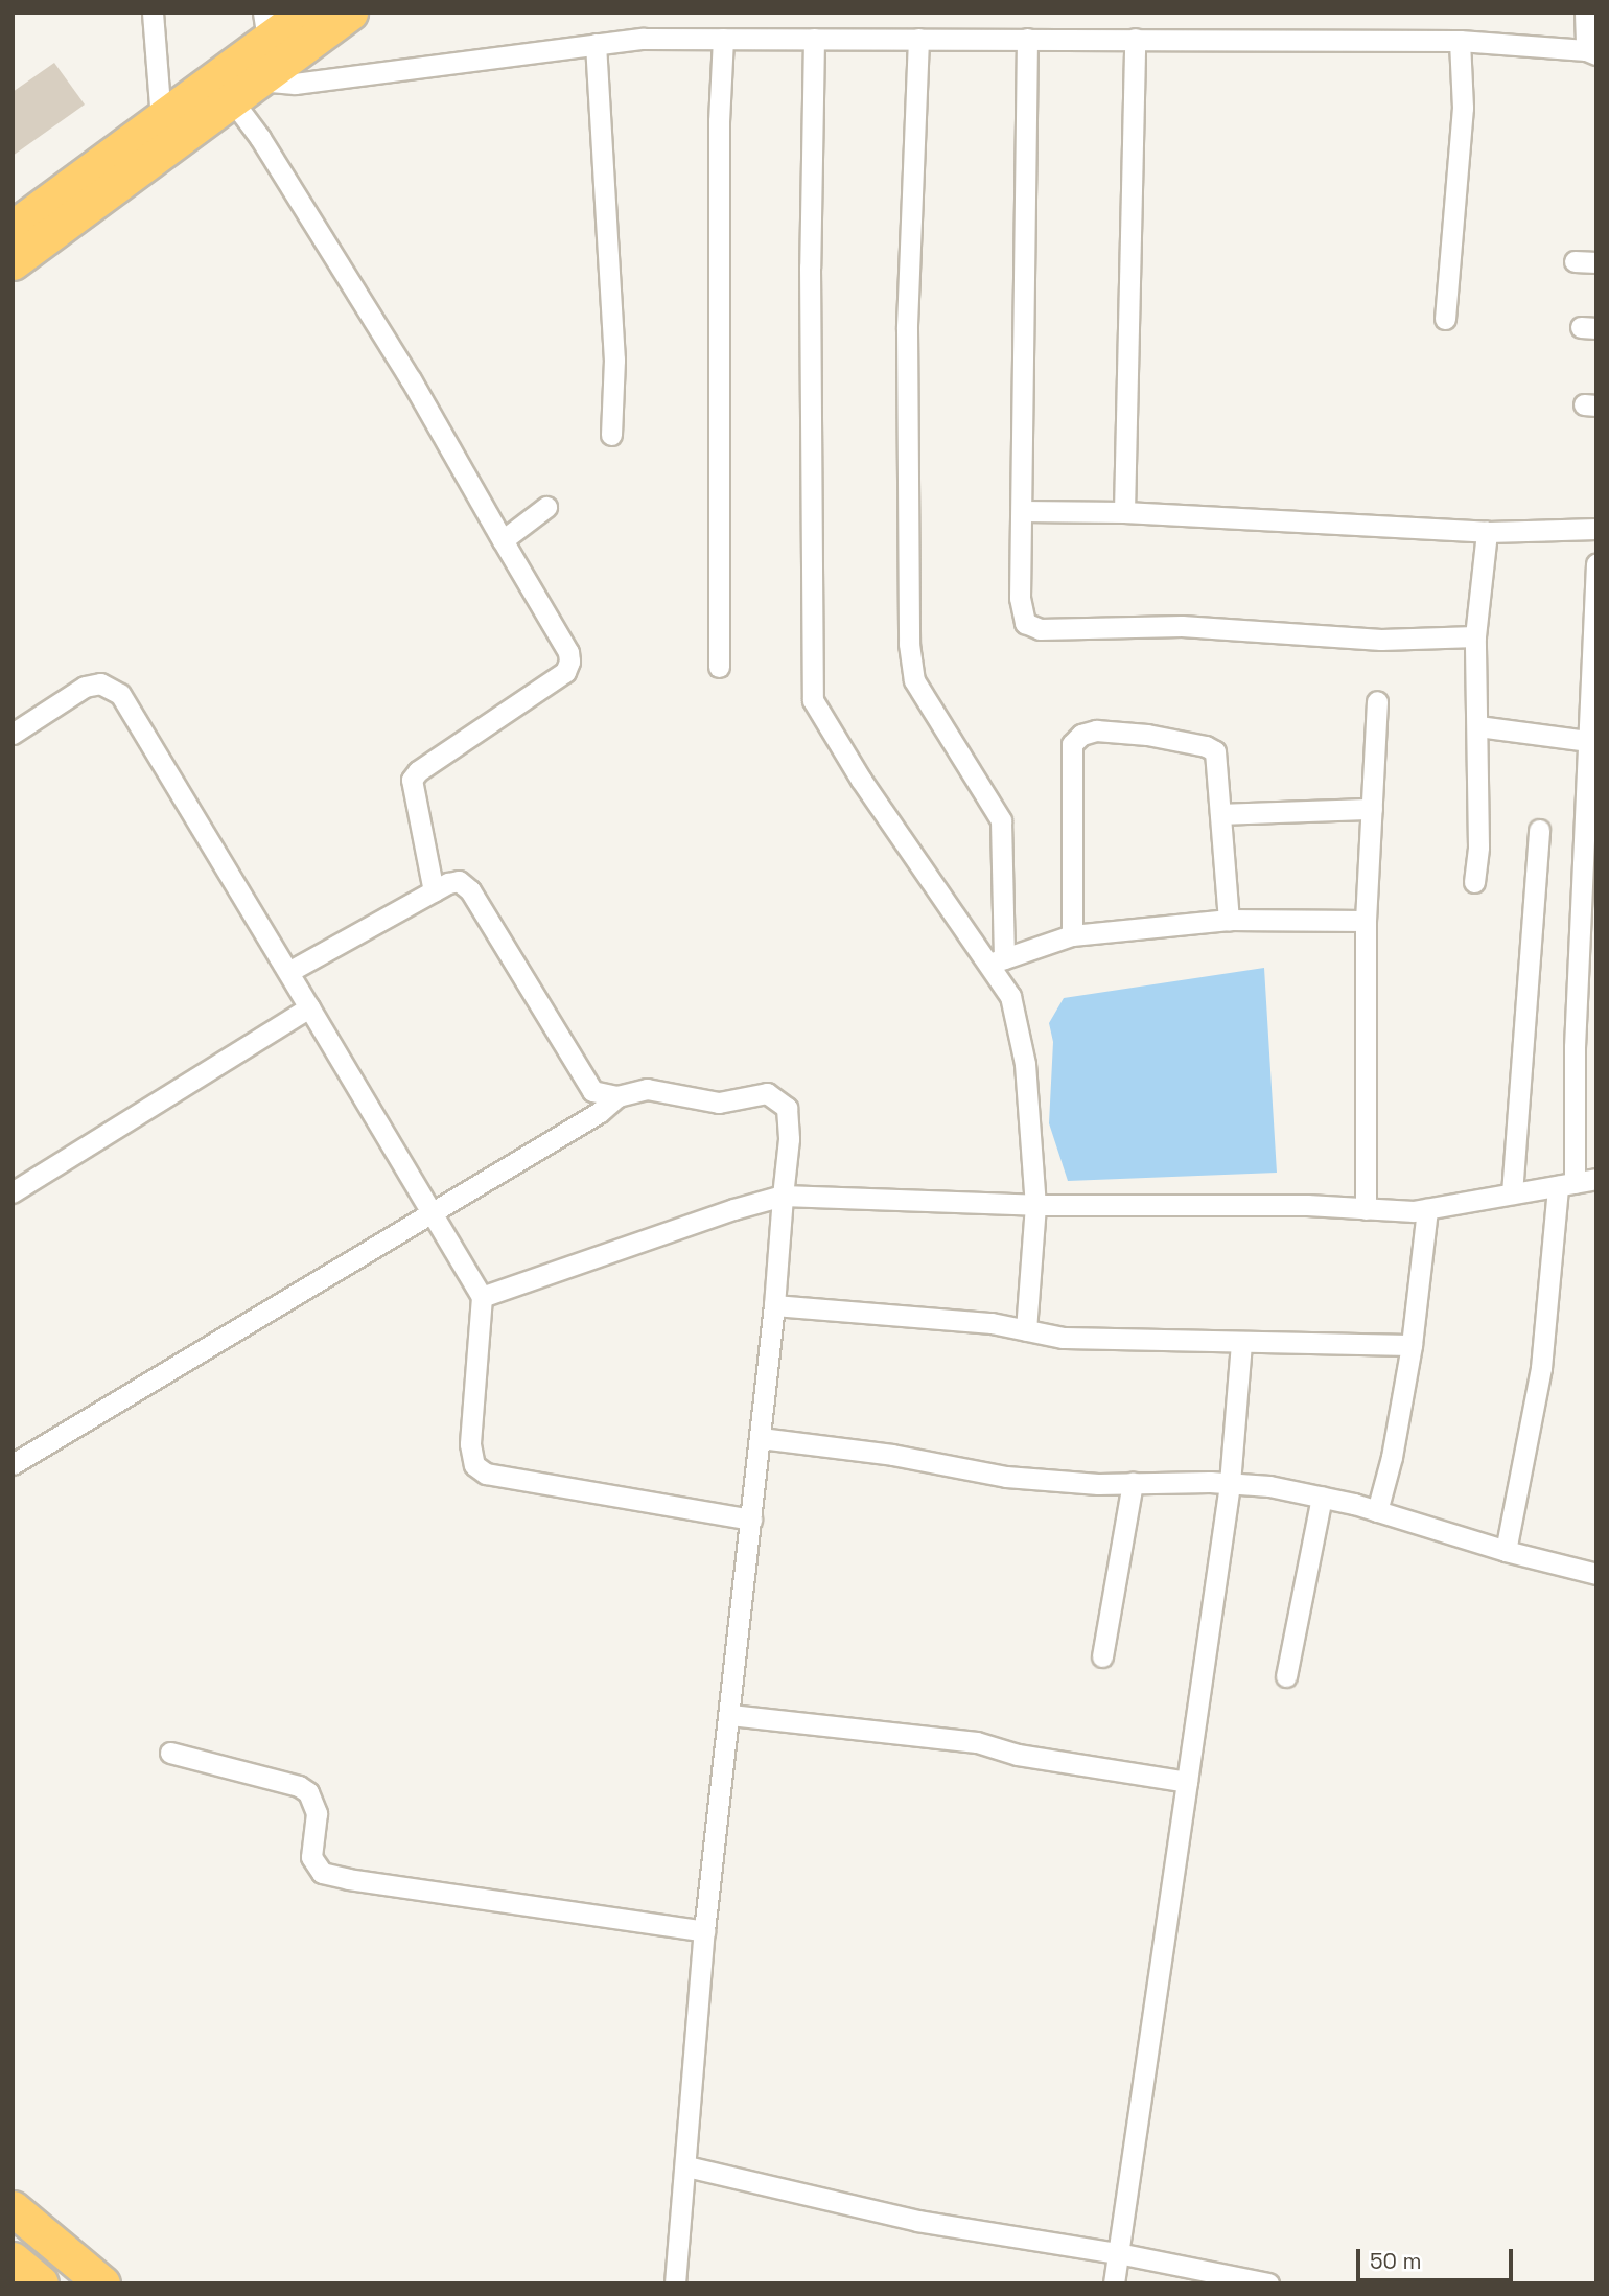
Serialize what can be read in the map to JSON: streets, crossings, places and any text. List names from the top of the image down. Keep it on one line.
{"scale_bar":"50 m"}
